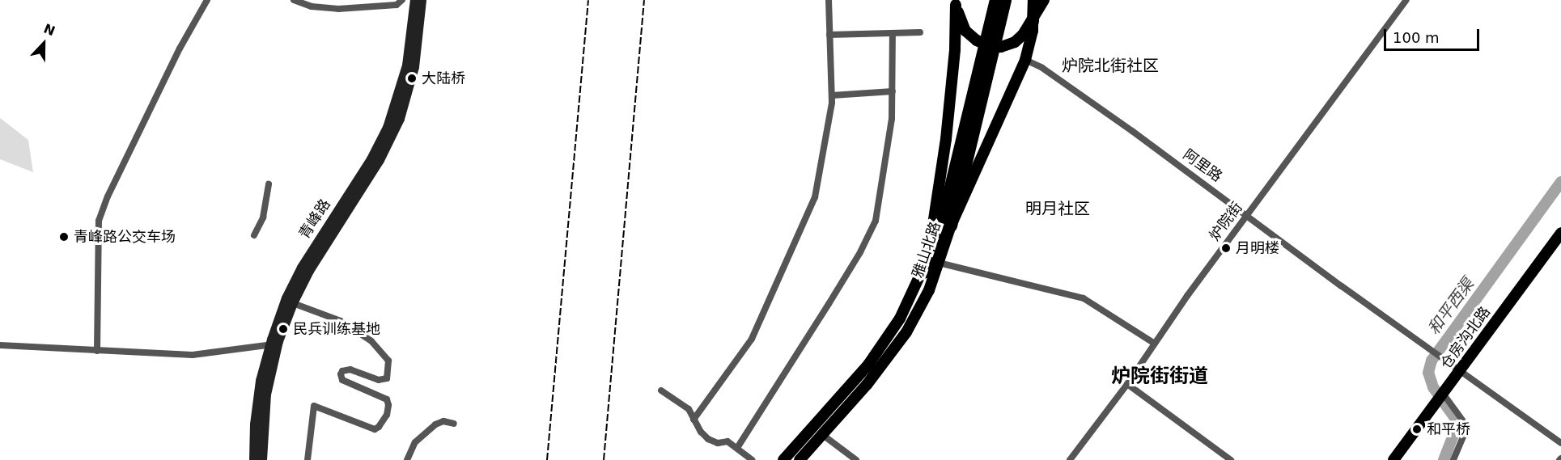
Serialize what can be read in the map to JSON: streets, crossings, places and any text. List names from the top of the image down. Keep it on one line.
{"streets":{"highway":["雅山北路"],"main road":["青峰路","仓房沟北路"],"street":["阿里路","炉院街"]},"crossings":[["阿里路","炉院街"],["阿里路","雅山北路"],["阿里路","仓房沟北路"]],"districts":["炉院北街社区","明月社区","炉院街街道"],"water":["和平西渠"],"places":["大陆桥","青峰路公交车场","月明楼","民兵训练基地","和平桥"],"scale_bar":"100 m","north":"top"}
